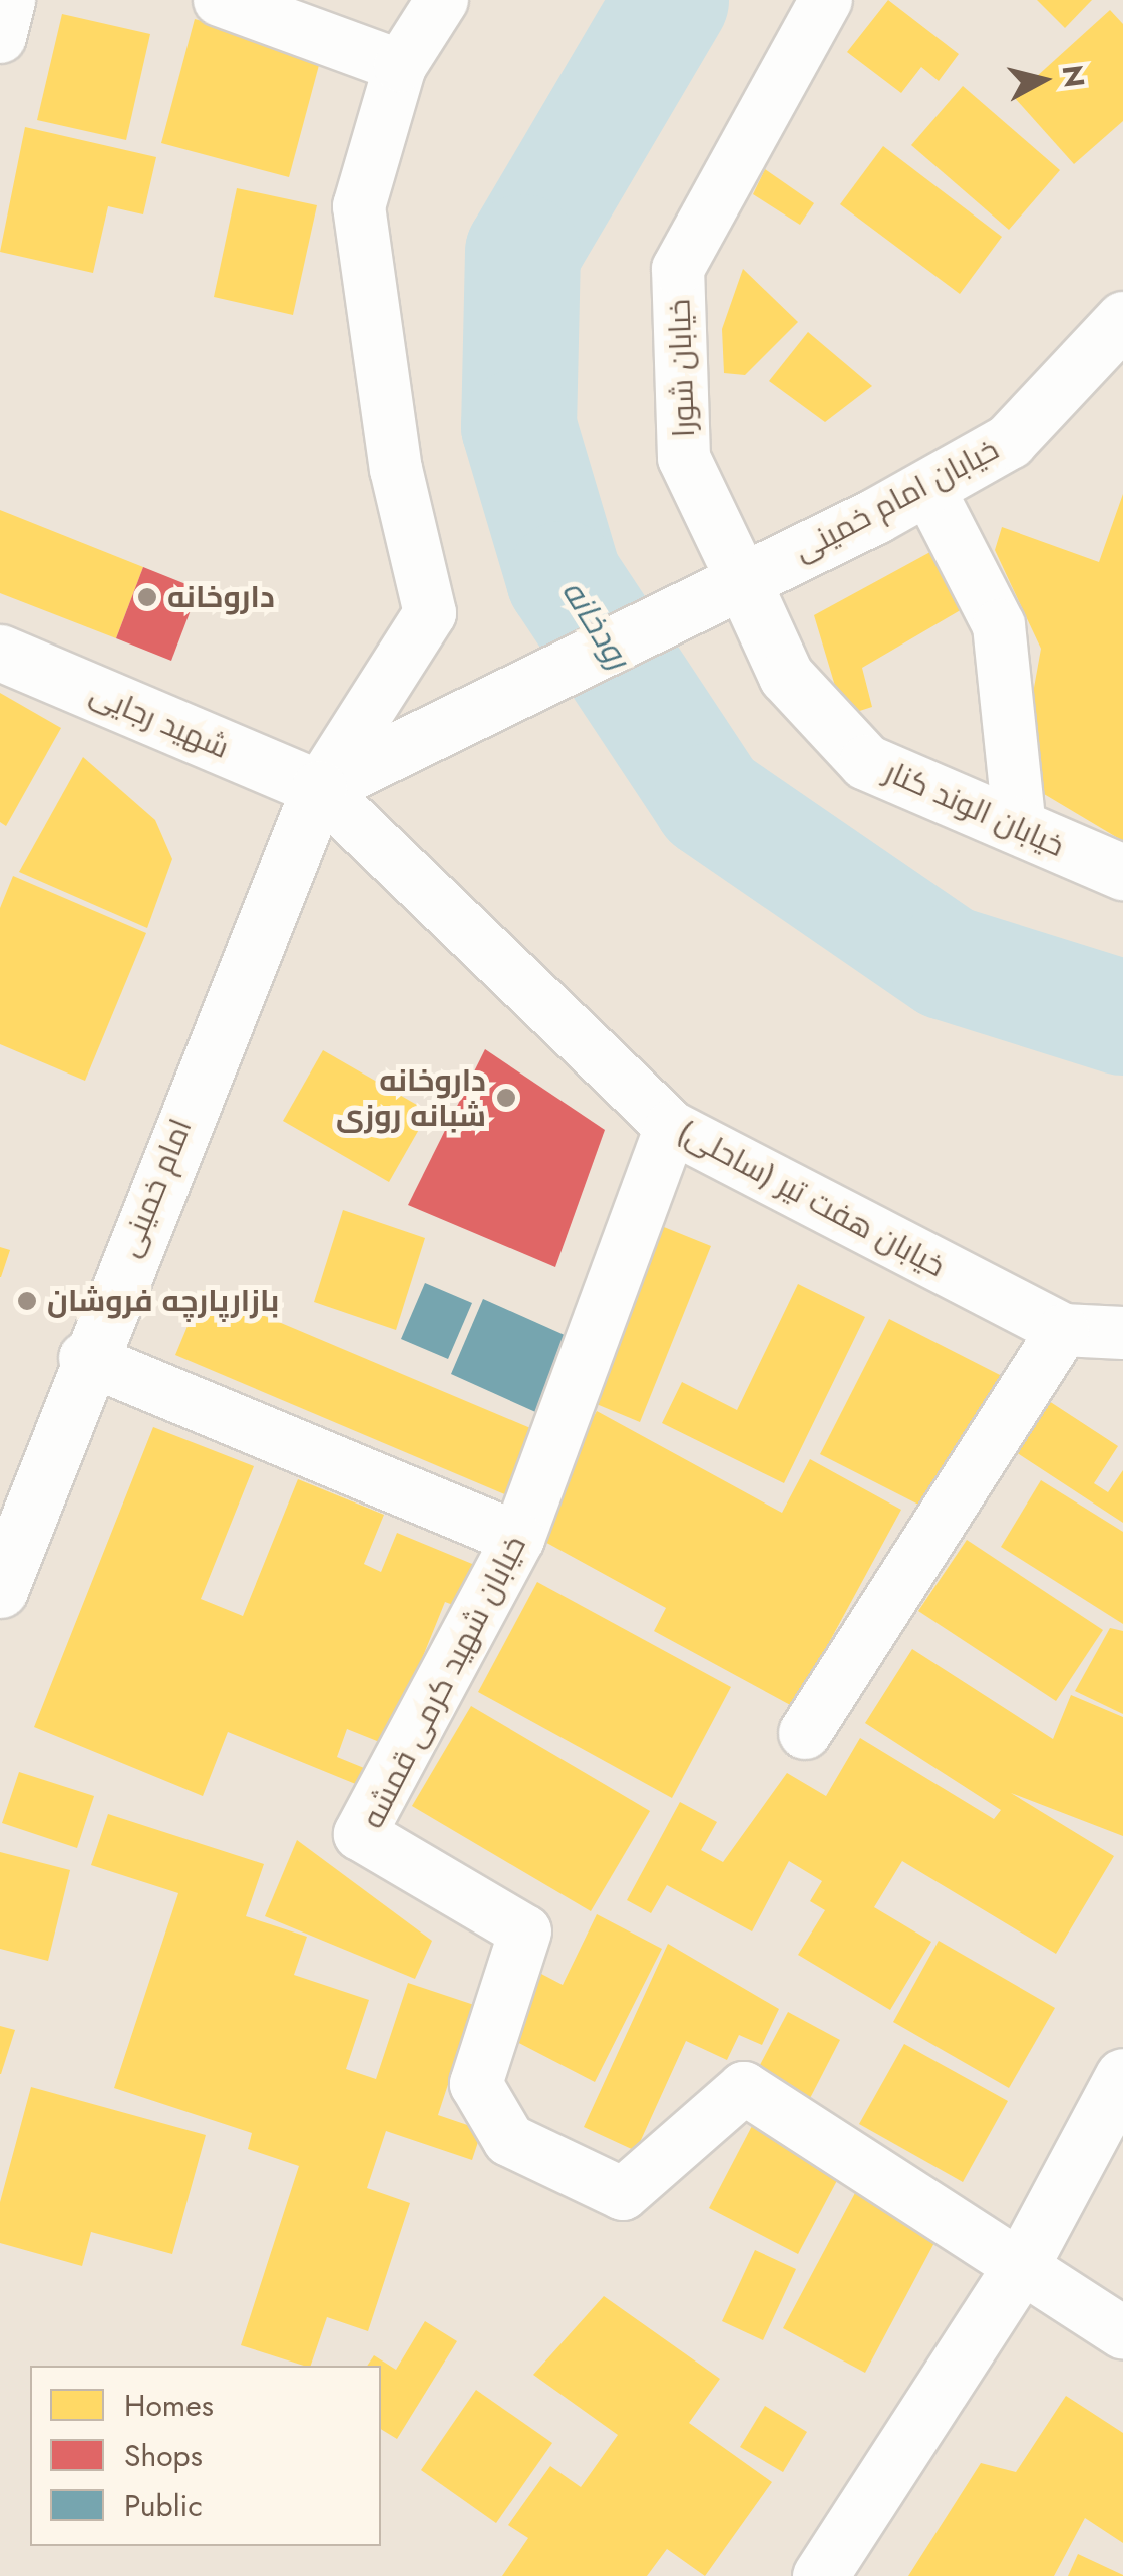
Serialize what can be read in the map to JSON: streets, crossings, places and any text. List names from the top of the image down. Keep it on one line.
{"streets":{"main road":["خیابان امام خمینی","شهید رجایی","خیابان الوند کنار","امام خمینی"],"street":["خیابان شورا","خیابان هفت تیر (ساحلی)","خیابان شهید کرمی قمشه"]},"crossings":[["خیابان شورا","خیابان امام خمینی"],["خیابان شورا","خیابان الوند کنار"],["خیابان امام خمینی","شهید رجایی"],["خیابان امام خمینی","خیابان الوند کنار"],["خیابان امام خمینی","امام خمینی"],["خیابان امام خمینی","خیابان هفت تیر (ساحلی)"],["شهید رجایی","امام خمینی"],["شهید رجایی","خیابان هفت تیر (ساحلی)"],["امام خمینی","خیابان هفت تیر (ساحلی)"],["خیابان هفت تیر (ساحلی)","خیابان شهید کرمی قمشه"]],"water":["رودخانه"],"places":["داروخانه","داروخانه شبانه روزی","بازارپارچه فروشان"],"legend":["Homes","Shops","Public"],"north":"right"}
